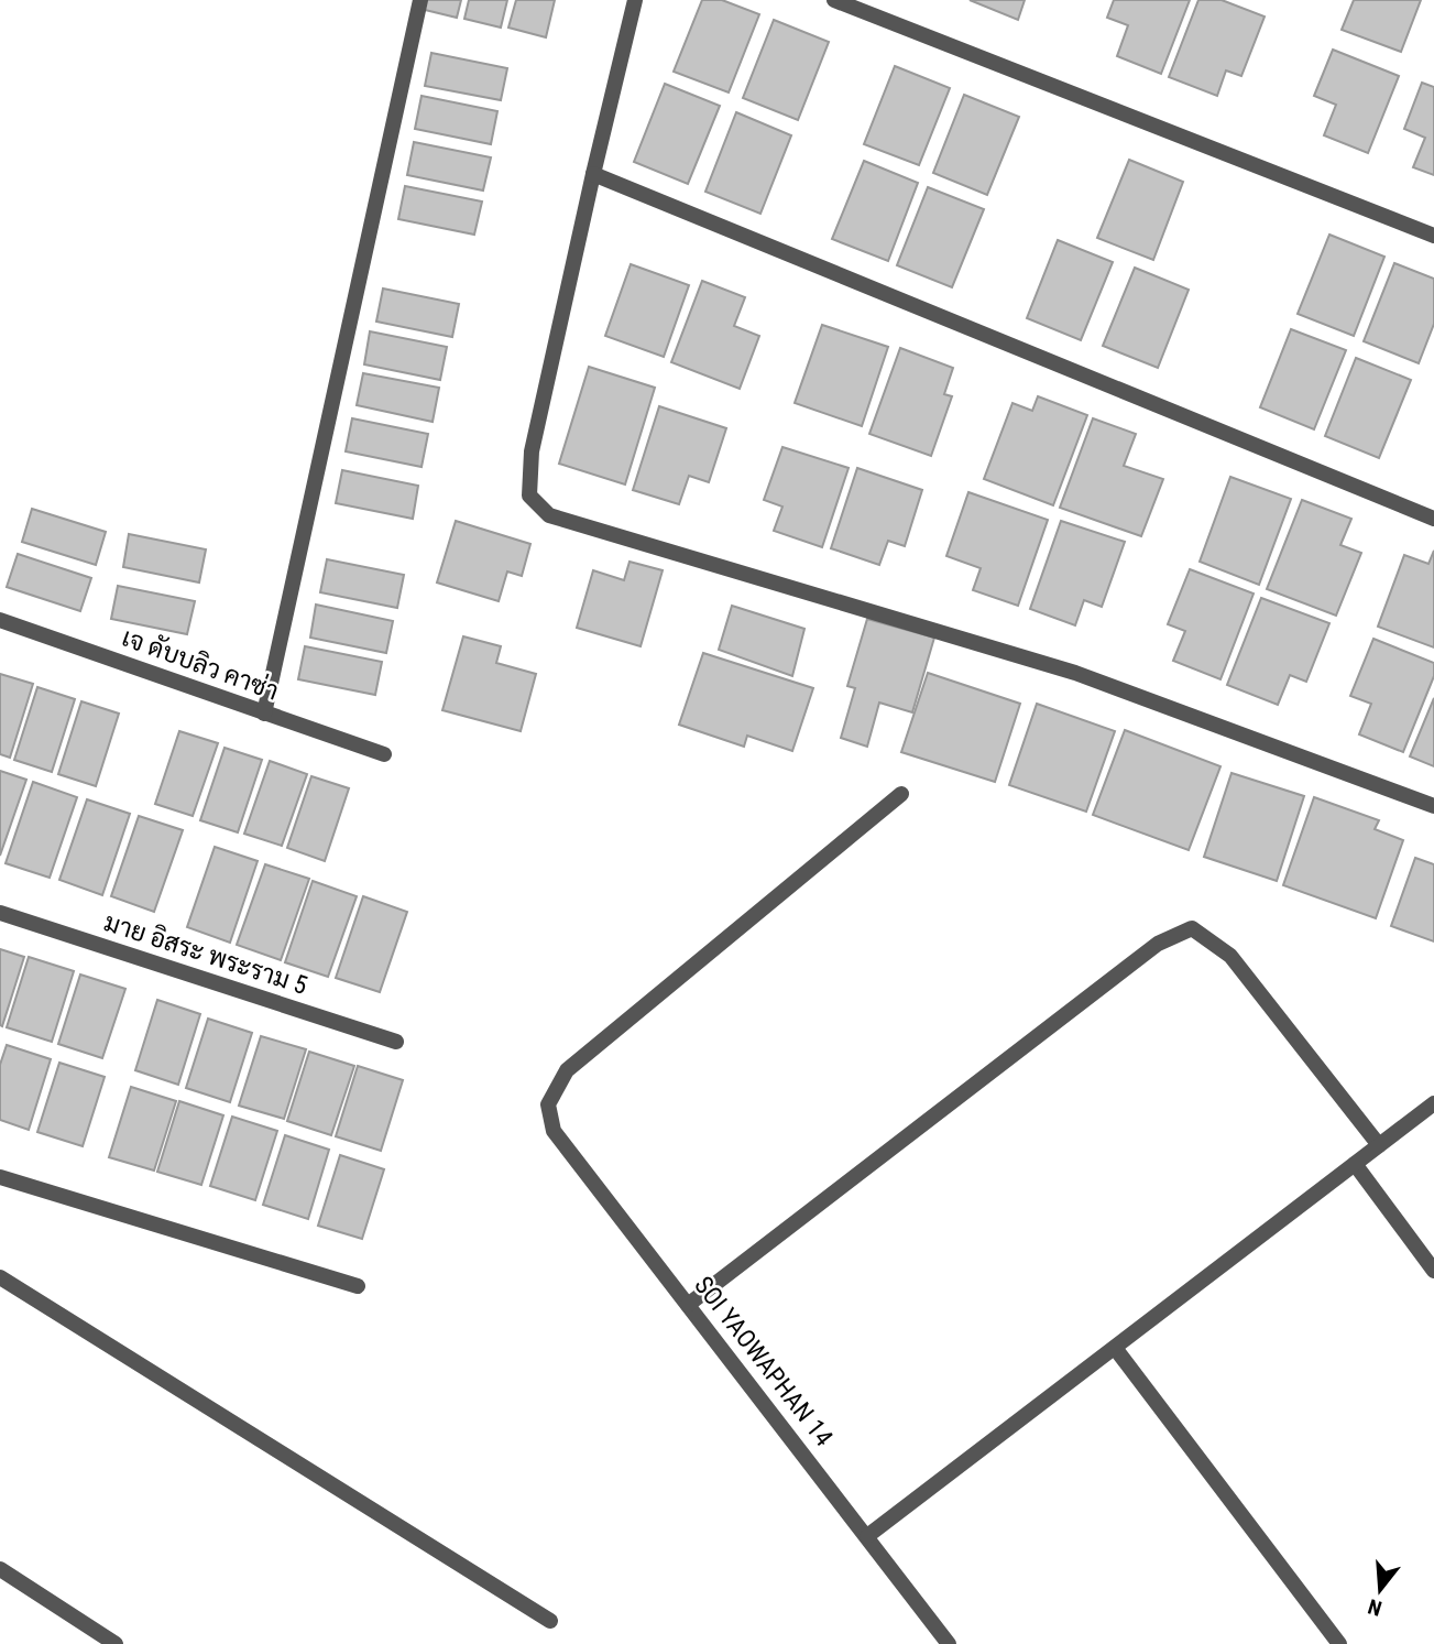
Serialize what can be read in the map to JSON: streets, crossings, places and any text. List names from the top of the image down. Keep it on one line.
{"streets":{"street":["เจ ดับบลิว คาซ่า","มาย อิสระ พระราม 5","SOI YAOWAPHAN 14"]},"north":"bottom"}
